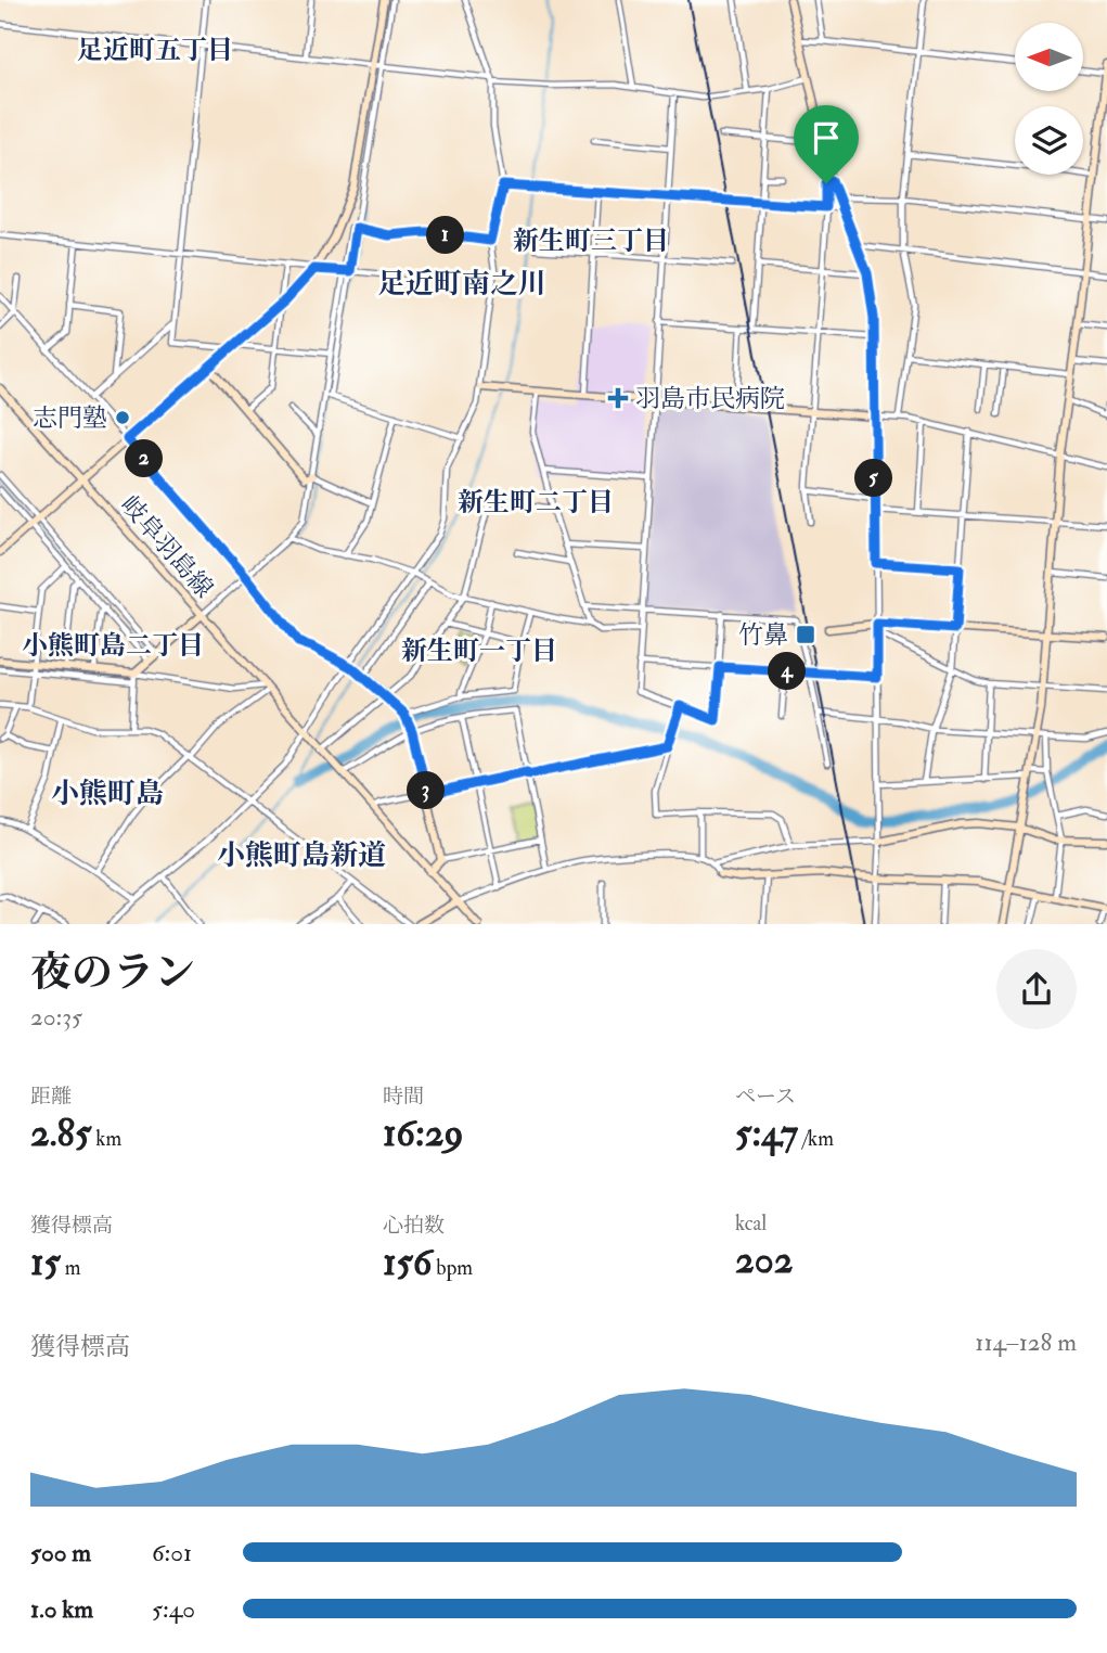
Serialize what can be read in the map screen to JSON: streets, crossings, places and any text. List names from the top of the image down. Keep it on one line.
{"streets":{"street":["岐阜羽島線"]},"districts":["足近町五丁目","新生町三丁目","足近町南之川","新生町二丁目","小熊町島二丁目","新生町一丁目","小熊町島","小熊町島新道"],"places":{"health":["羽島市民病院"],"other":["志門塾"],"transit":["竹鼻"]},"north":"left","page":{"pins":["1","2","5","4","3"],"heading":["夜のラン","20:35"],"stats":[["距離","2.85 km"],["時間","16:29"],["ペース","5:47 /km"],["獲得標高","15 m"],["心拍数","156 bpm"],["kcal","202"]],"chart":["獲得標高","114–128 m"],"list":[{"name":"500 m","note":"6:01"},{"name":"1.0 km","note":"5:40"}]}}
